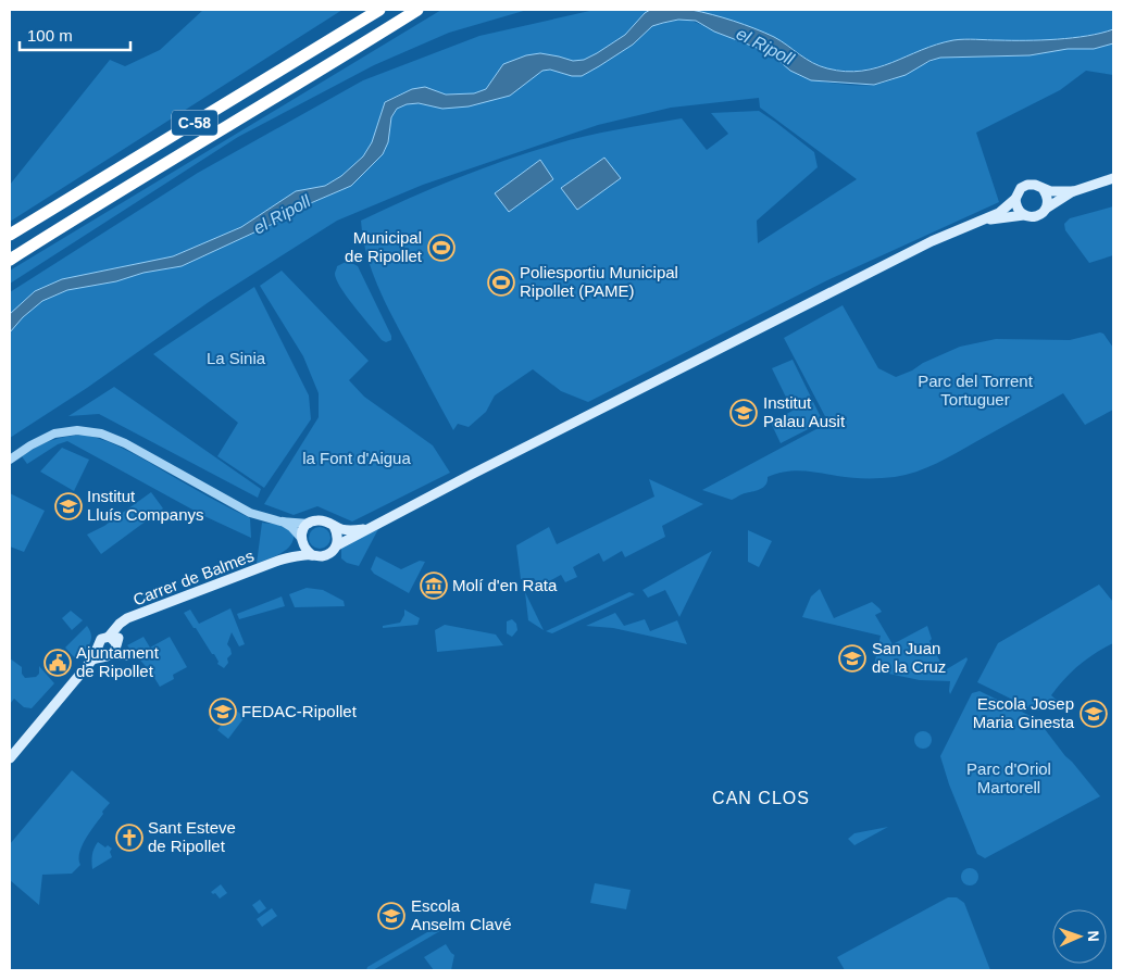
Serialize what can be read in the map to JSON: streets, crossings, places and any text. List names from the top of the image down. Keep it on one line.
{"streets":{"highway":["C-58"],"main road":["Carrer de Balmes"]},"districts":["CAN CLOS"],"water":["el Ripoll"],"parks":["La Sinia","Parc del Torrent Tortuguer","la Font d'Aigua","Parc d'Oriol Martorell"],"places":{"sports":["Municipal de Ripollet","Poliesportiu Municipal Ripollet (PAME)"],"school or university":["Institut Palau Ausit","Institut Lluís Companys","San Juan de la Cruz","FEDAC-Ripollet","Escola Josep Maria Ginesta","Escola Anselm Clavé"],"museum":["Molí d'en Rata"],"public building":["Ajuntament de Ripollet"],"church":["Sant Esteve de Ripollet"]},"scale_bar":"100 m","north":"right"}
